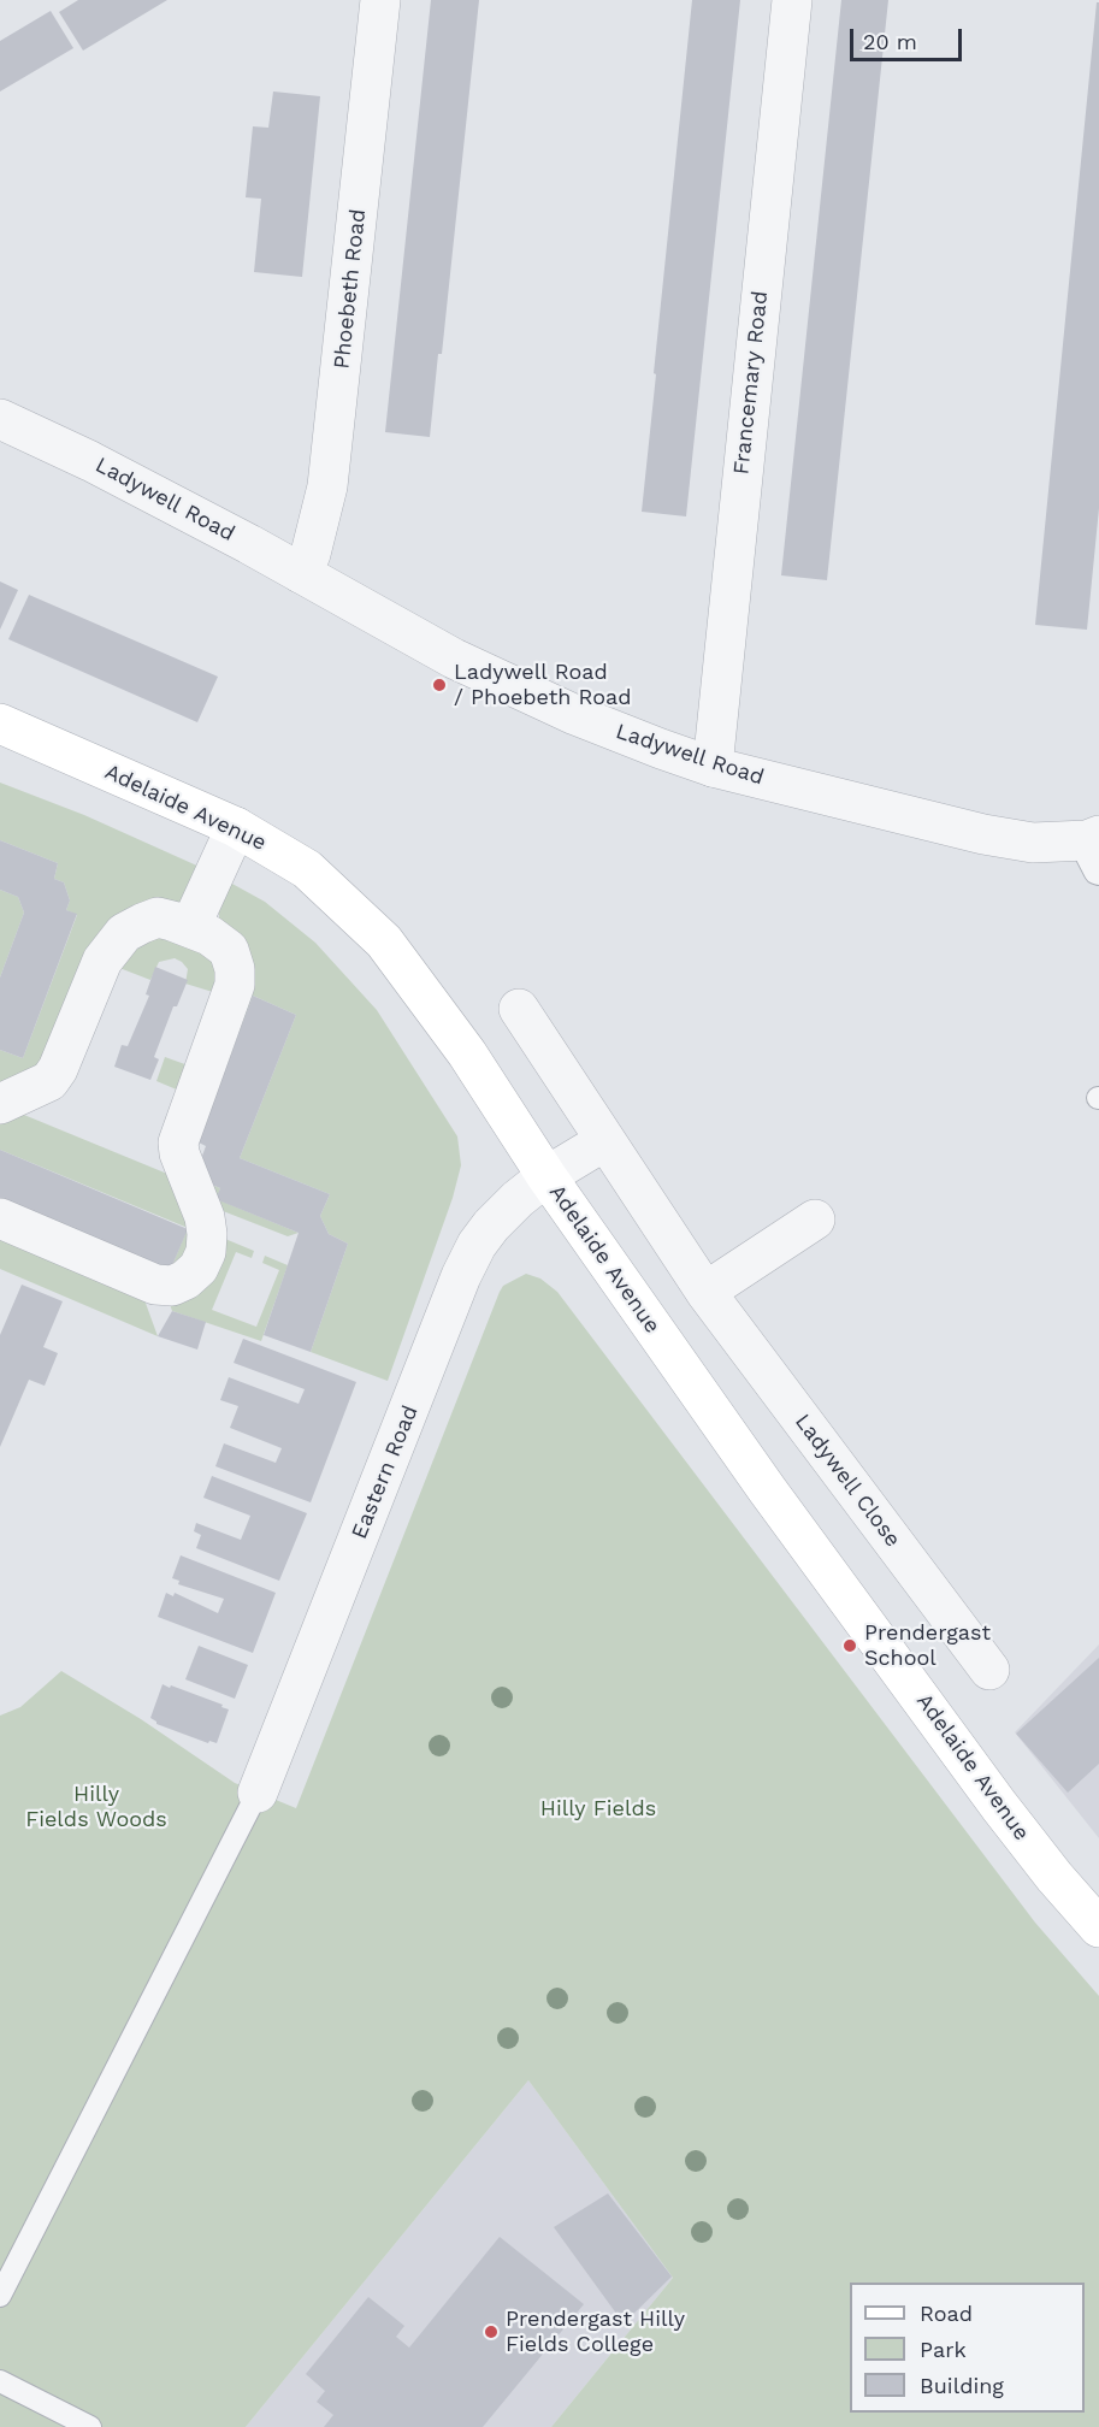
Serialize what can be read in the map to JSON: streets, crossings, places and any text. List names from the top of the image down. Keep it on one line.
{"streets":{"main road":["Adelaide Avenue"],"street":["Phoebeth Road","Francemary Road","Ladywell Road","Eastern Road","Ladywell Close"]},"crossings":[["Phoebeth Road","Ladywell Road"],["Francemary Road","Ladywell Road"],["Adelaide Avenue","Eastern Road"]],"parks":["Hilly Fields Woods","Hilly Fields"],"places":["Ladywell Road / Phoebeth Road","Prendergast School","Prendergast Hilly Fields College"],"legend":["Road","Park","Building"],"scale_bar":"20 m"}
